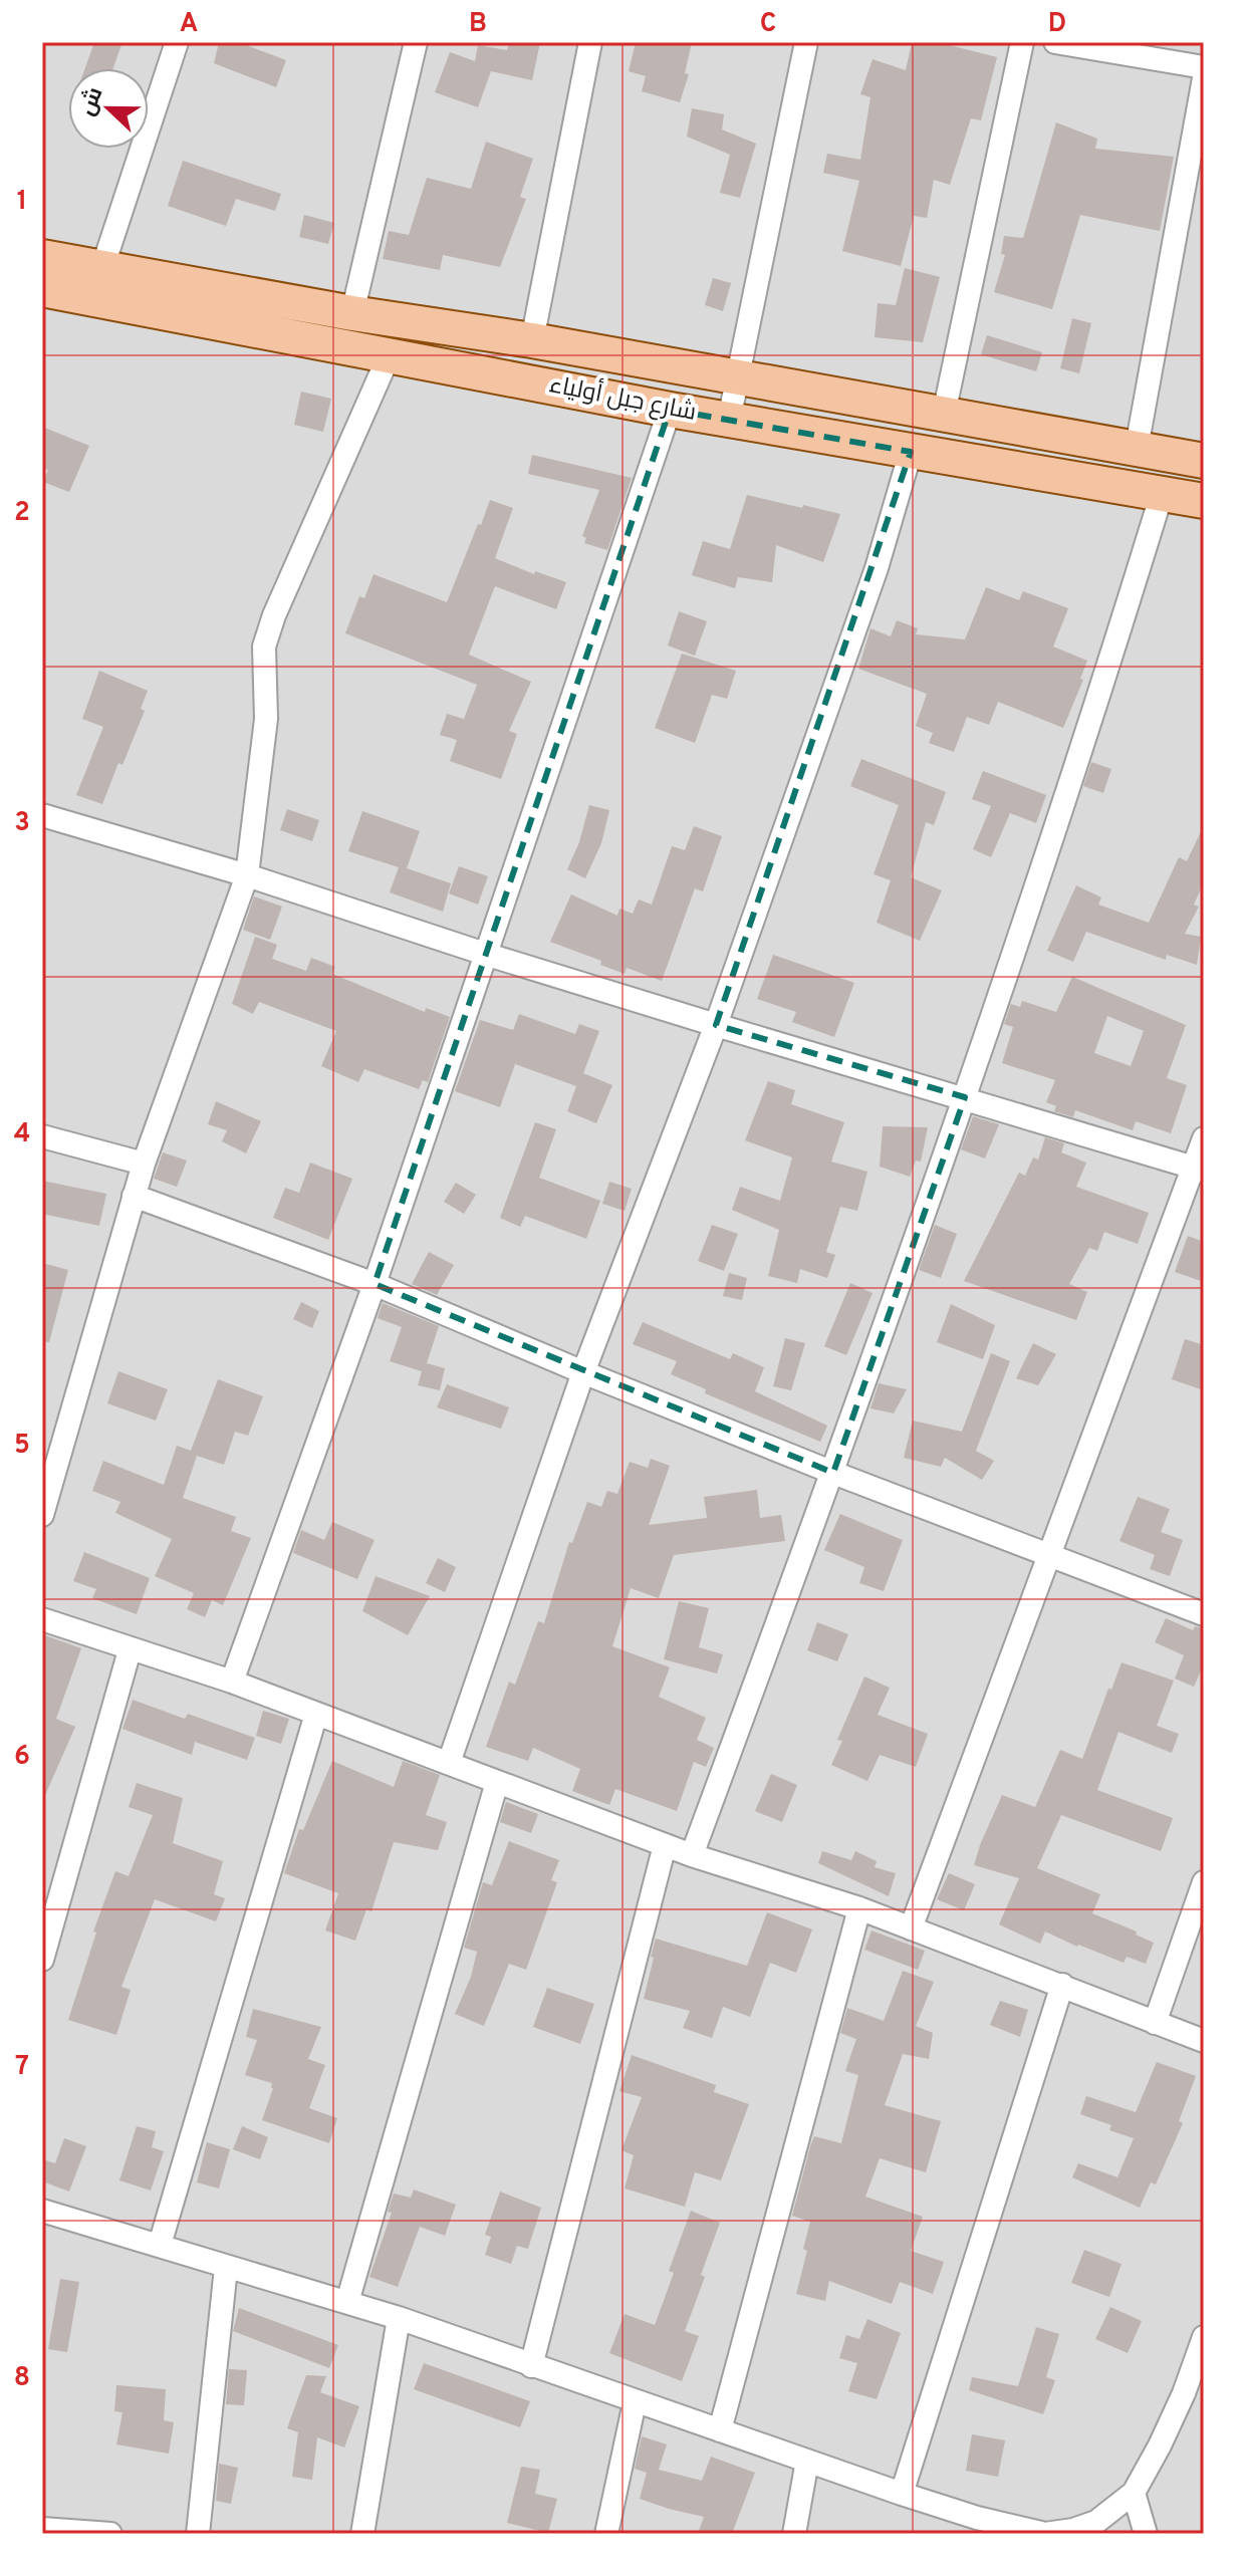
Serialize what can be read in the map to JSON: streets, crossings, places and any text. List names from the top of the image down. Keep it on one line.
{"streets":{"main road":["شارع جبل أولياء"]},"north":"left","grid":{"columns":["A","B","C","D"],"rows":["1","2","3","4","5","6","7","8"]}}
